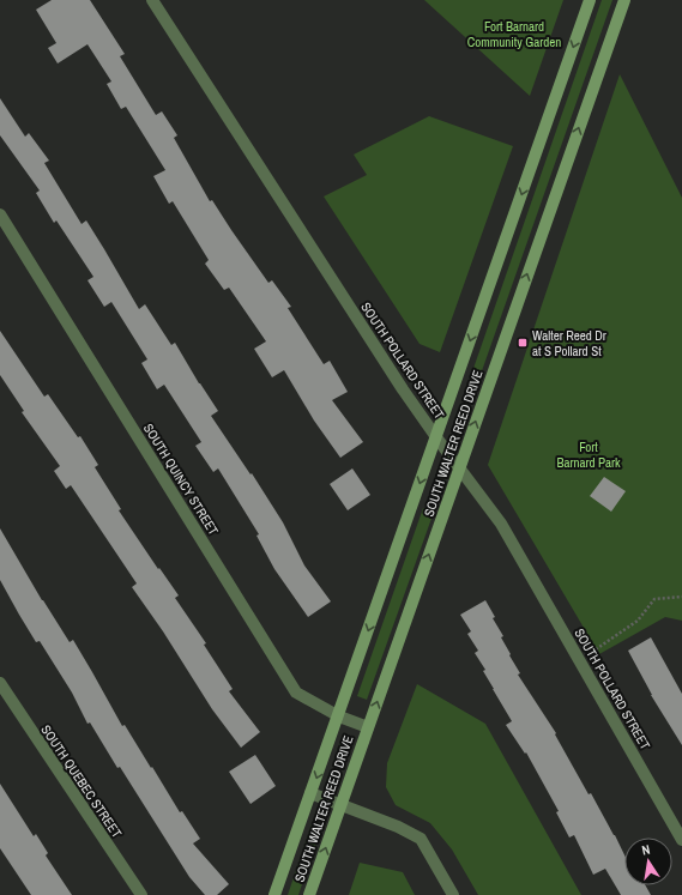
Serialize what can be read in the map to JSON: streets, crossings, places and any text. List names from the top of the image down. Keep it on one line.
{"streets":{"main road":["SOUTH WALTER REED DRIVE"],"street":["SOUTH POLLARD STREET","SOUTH QUINCY STREET","SOUTH QUEBEC STREET"]},"crossings":[["SOUTH POLLARD STREET","SOUTH WALTER REED DRIVE"],["SOUTH WALTER REED DRIVE","SOUTH QUINCY STREET"]],"parks":["Fort Barnard Community Garden","Fort Barnard Park"],"places":{"transit":["Walter Reed Dr at S Pollard St"]},"north":"top"}
